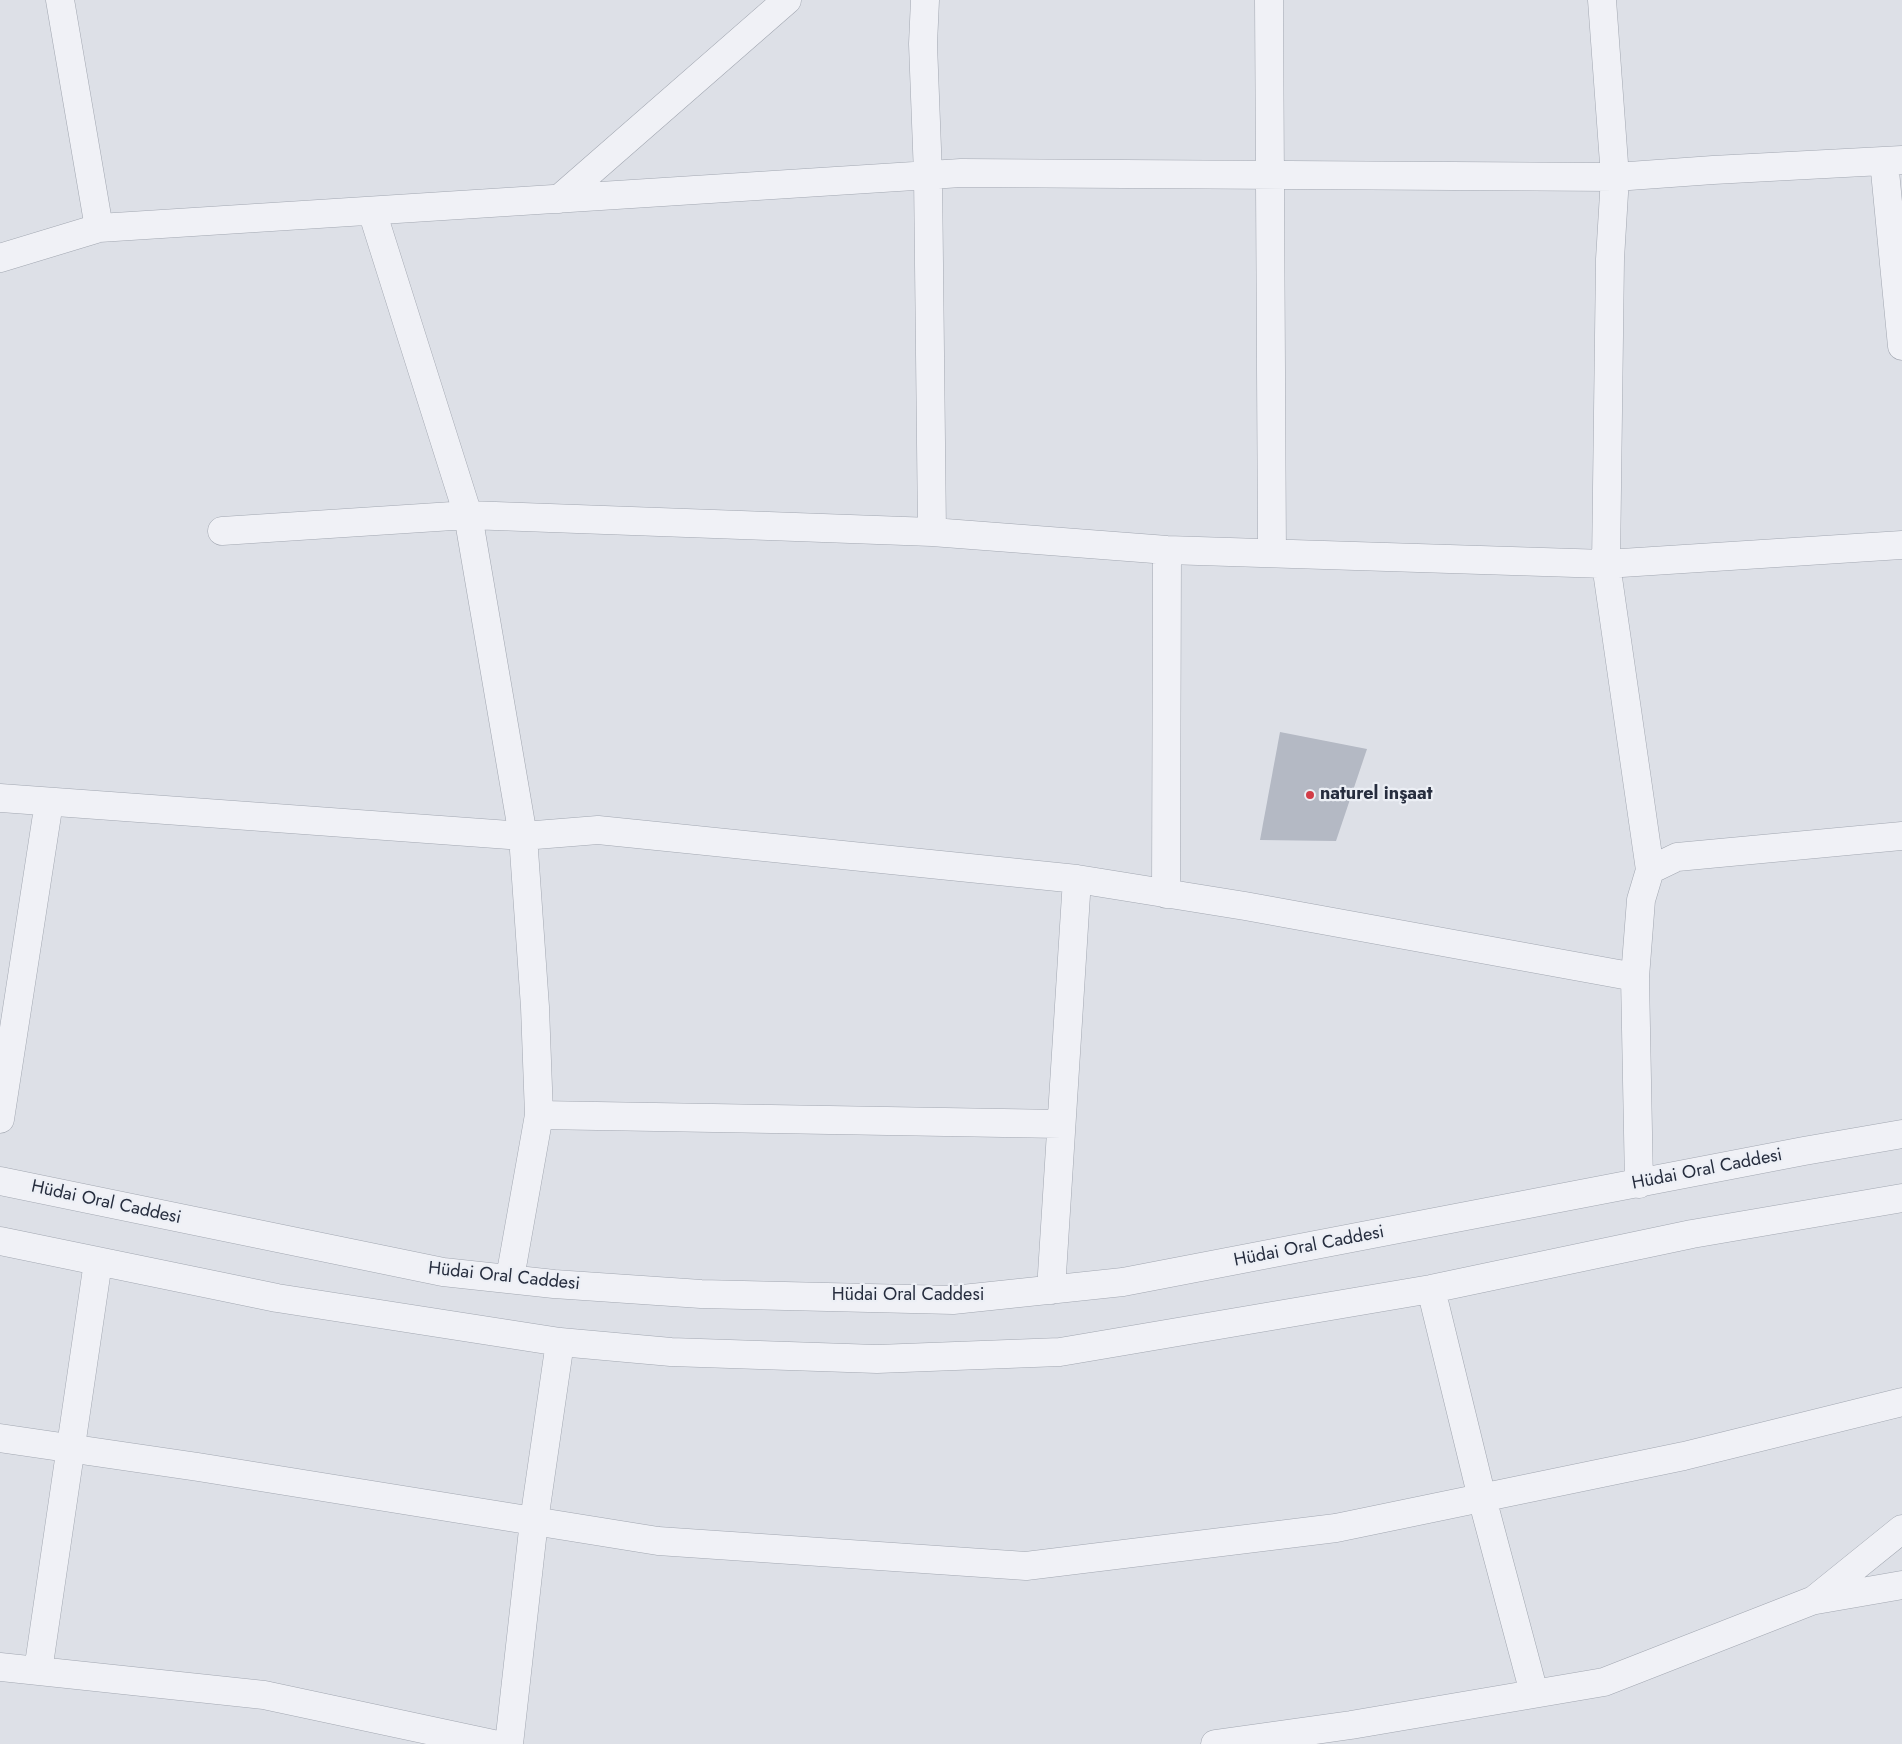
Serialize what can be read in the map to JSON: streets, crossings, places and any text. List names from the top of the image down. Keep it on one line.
{"streets":{"street":["Hüdai Oral Caddesi"]},"places":["naturel inşaat"]}
